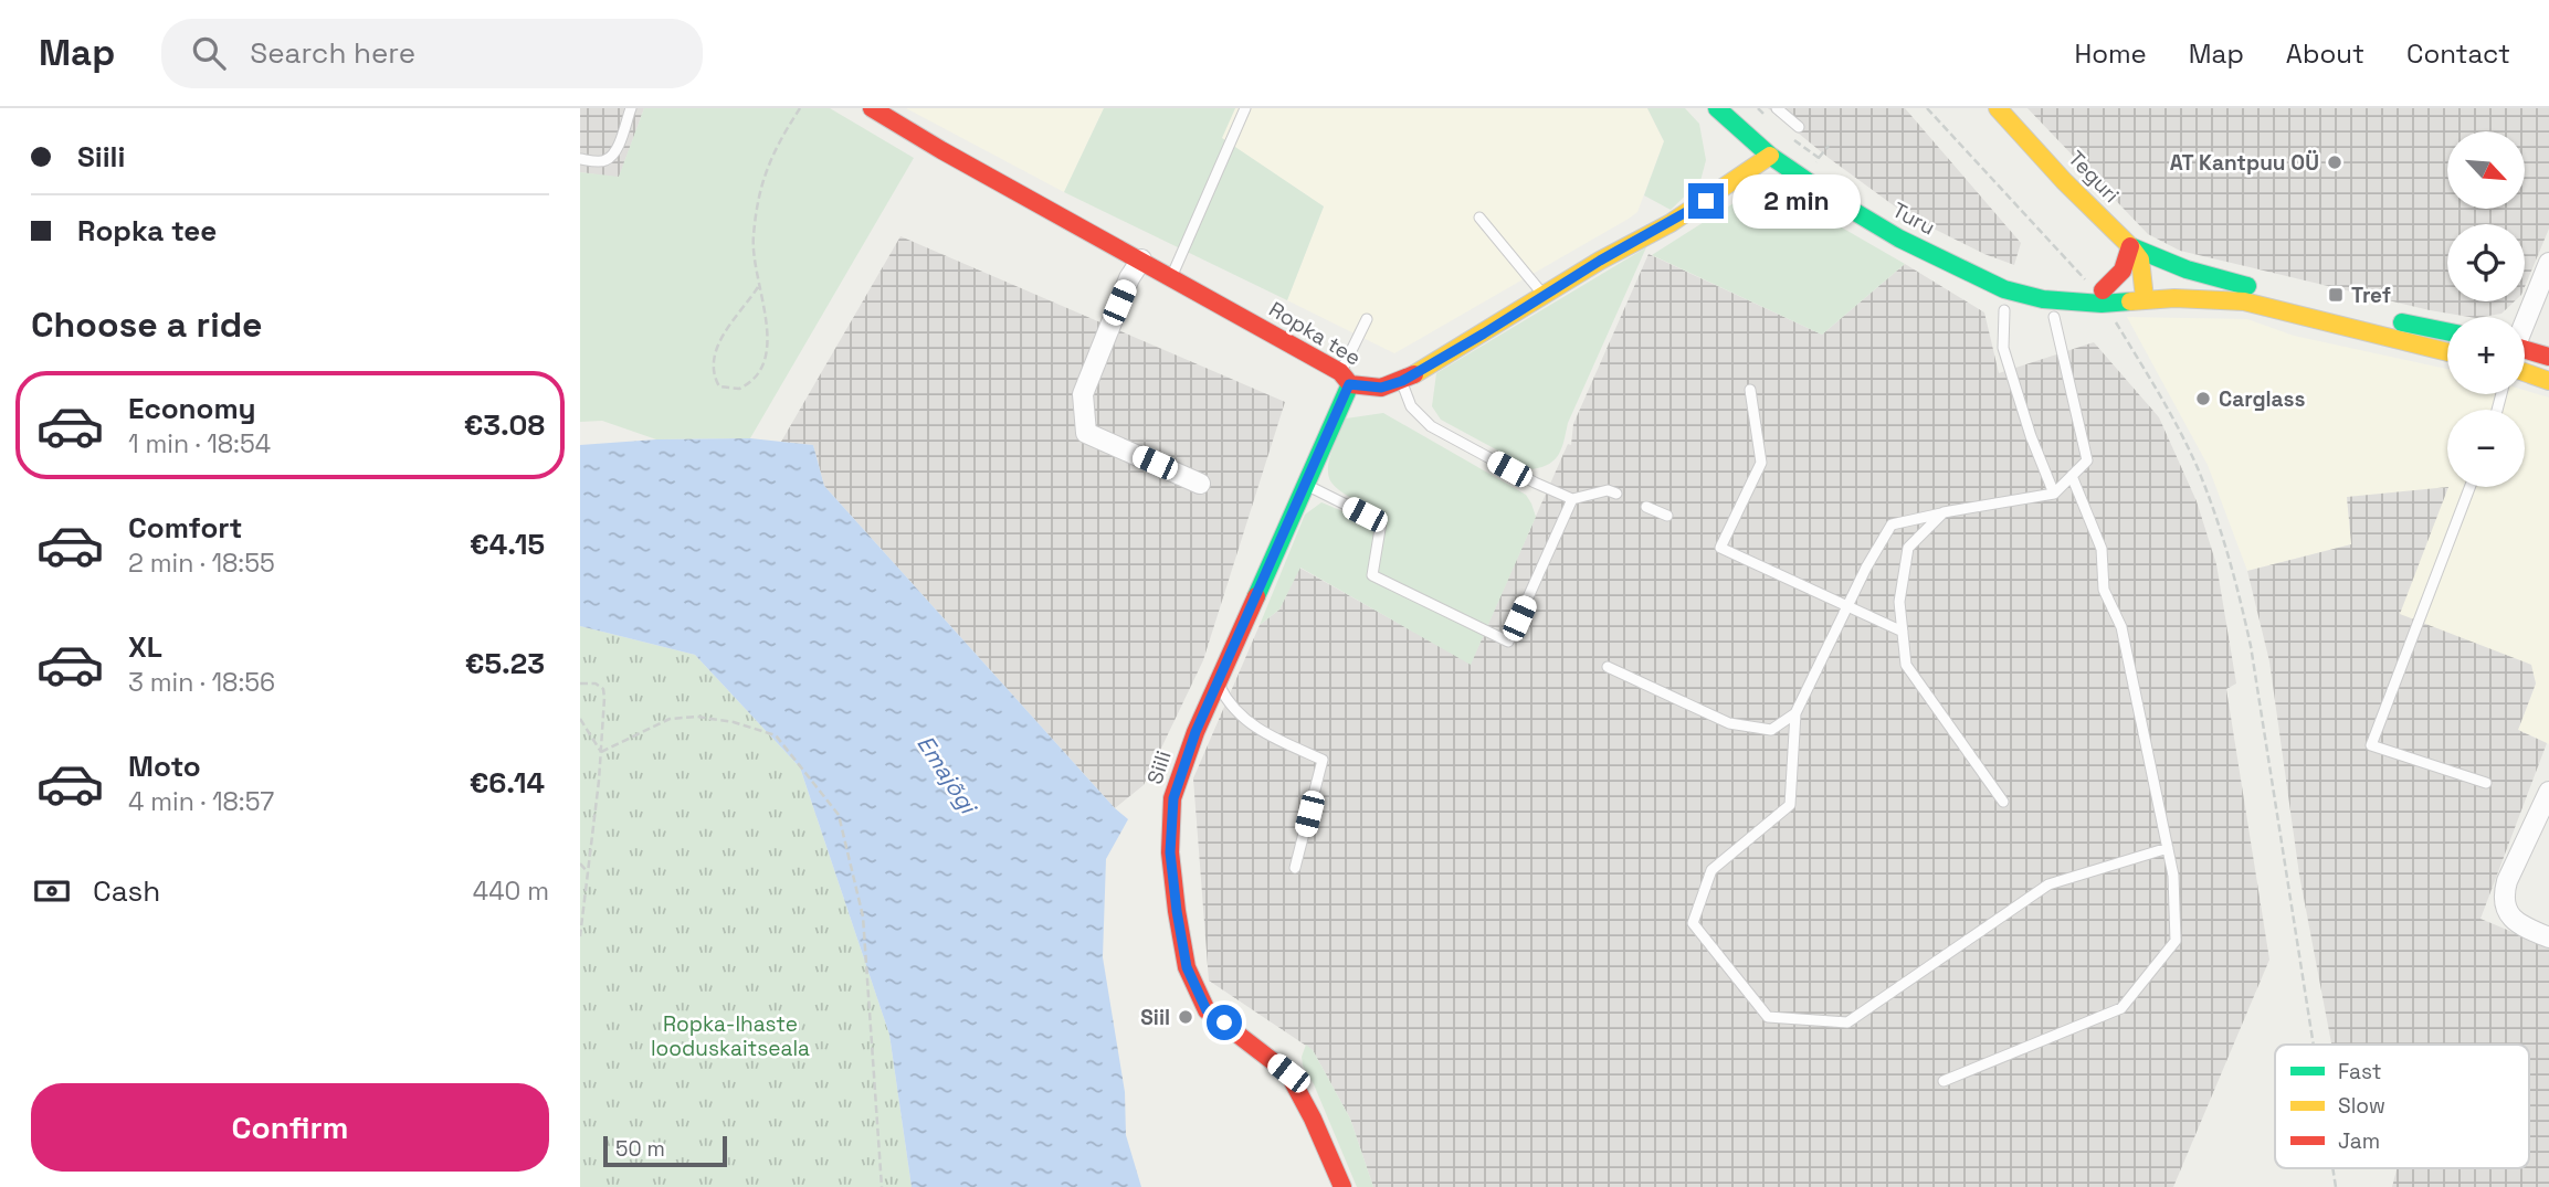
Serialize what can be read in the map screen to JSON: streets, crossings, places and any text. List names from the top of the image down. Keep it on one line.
{"streets":{"street":["Teguri","Turu","Ropka tee","Siili"]},"crossings":[["Teguri","Turu"],["Turu","Ropka tee"],["Ropka tee","Siili"]],"water":["Emajõgi"],"parks":["Ropka-Ihaste looduskaitseala"],"places":{"other":["AT Kantpuu OÜ","Carglass","Siil"],"transit":["Tref"]},"legend":["Fast","Slow","Jam"],"scale_bar":"50 m","north":"bottom right","page":{"header":"Map","search":"Search here","nav":["Home","Map","About","Contact"],"banner":["Siili","Ropka tee"],"map_buttons":["+","−"],"bubble":"2 min","heading":"Choose a ride","list":[{"name":"Economy","note":"1 min · 18:54","value":"€3.08"},{"name":"Comfort","note":"2 min · 18:55","value":"€4.15"},{"name":"XL","note":"3 min · 18:56","value":"€5.23"},{"name":"Moto","note":"4 min · 18:57","value":"€6.14"}],"pay":["Cash","440 m"],"buttons":"Confirm","scale":"50 m"}}
